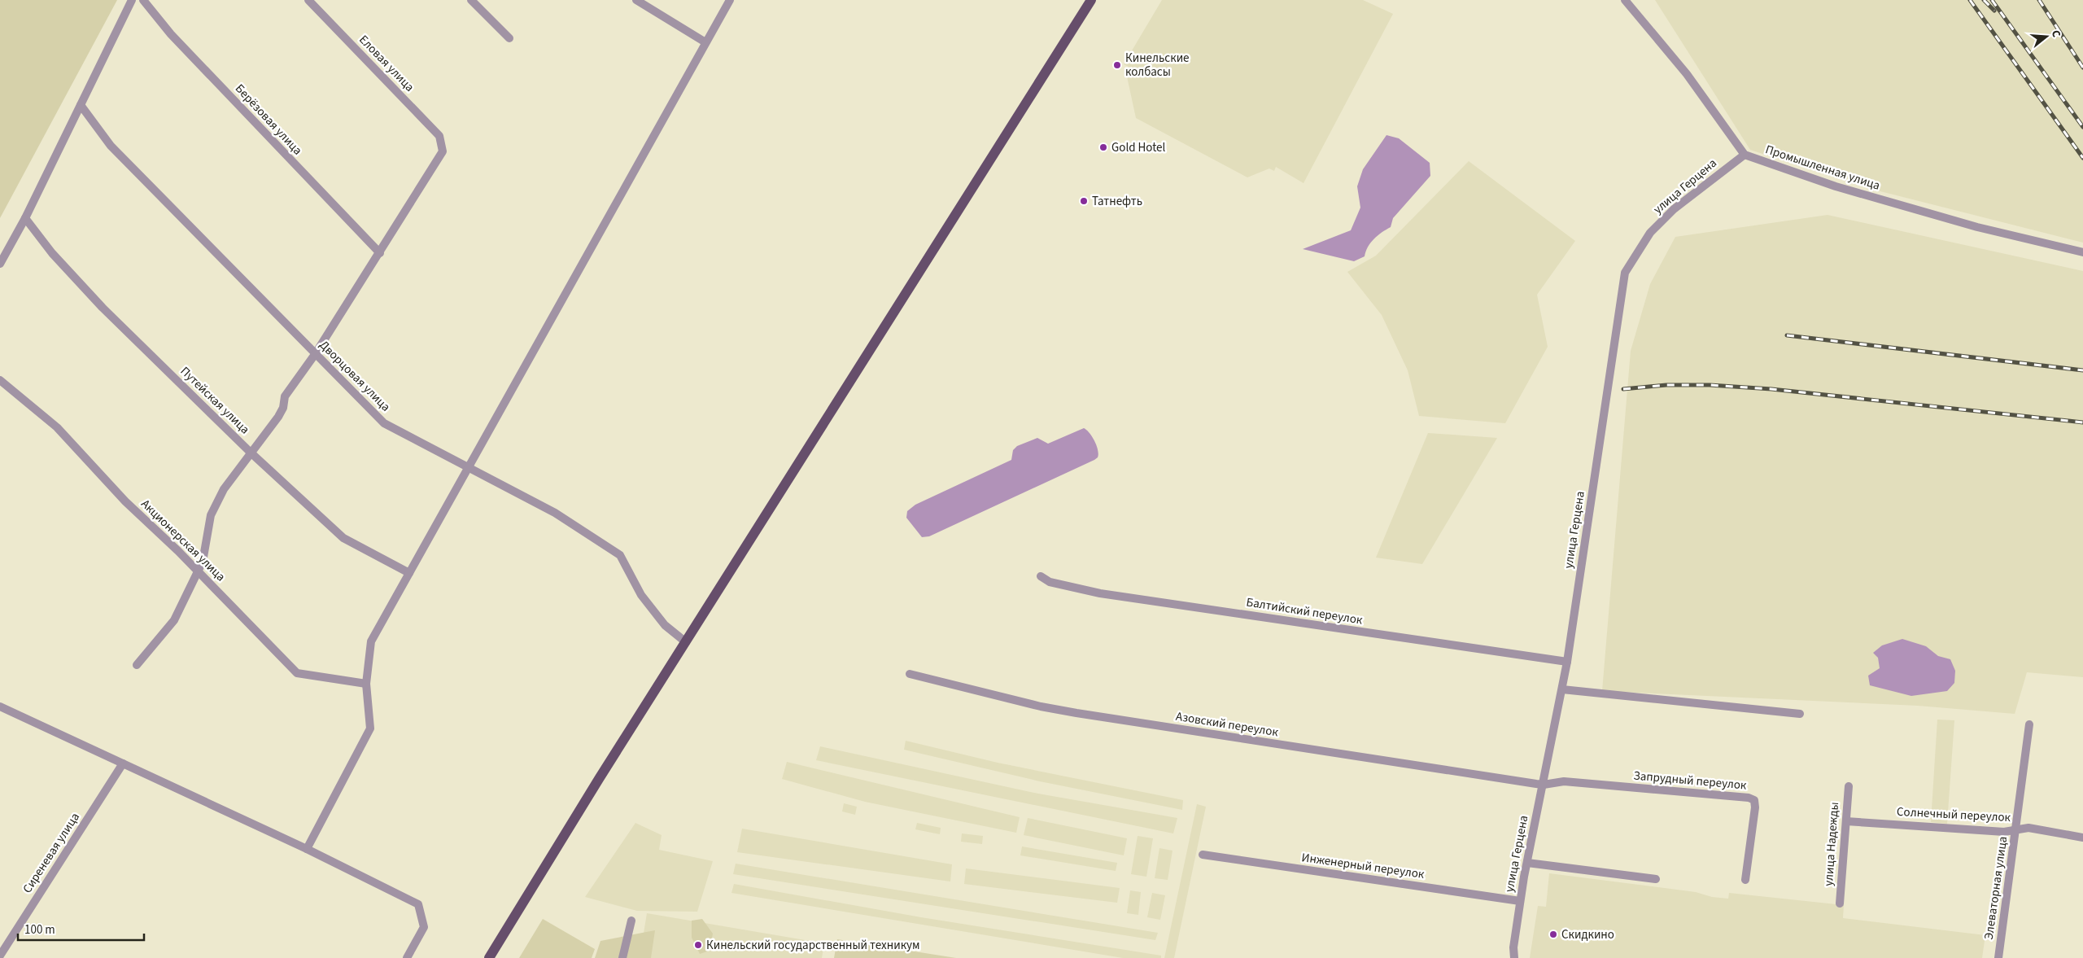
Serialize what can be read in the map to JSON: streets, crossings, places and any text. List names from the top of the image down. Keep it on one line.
{"streets":{"street":["Еловая улица","Берёзовая улица","Промышленная улица","улица Герцена","Дворцовая улица","Путейская улица","Акционерская улица","Балтийский переулок","Азовский переулок","Запрудный переулок","Солнечный переулок","улица Надежды","Сиреневая улица","Инженерный переулок","Элеваторная улица"]},"crossings":[["Еловая улица","Берёзовая улица"],["Промышленная улица","улица Герцена"],["улица Герцена","Балтийский переулок"],["улица Герцена","Азовский переулок"],["улица Герцена","Запрудный переулок"],["улица Герцена","Инженерный переулок"],["Азовский переулок","Запрудный переулок"],["Солнечный переулок","улица Надежды"],["Солнечный переулок","Элеваторная улица"]],"places":["Кинельские колбасы","Gold Hotel","Татнефть","Скидкино","Кинельский государственный техникум"],"scale_bar":"100 m","north":"right"}
